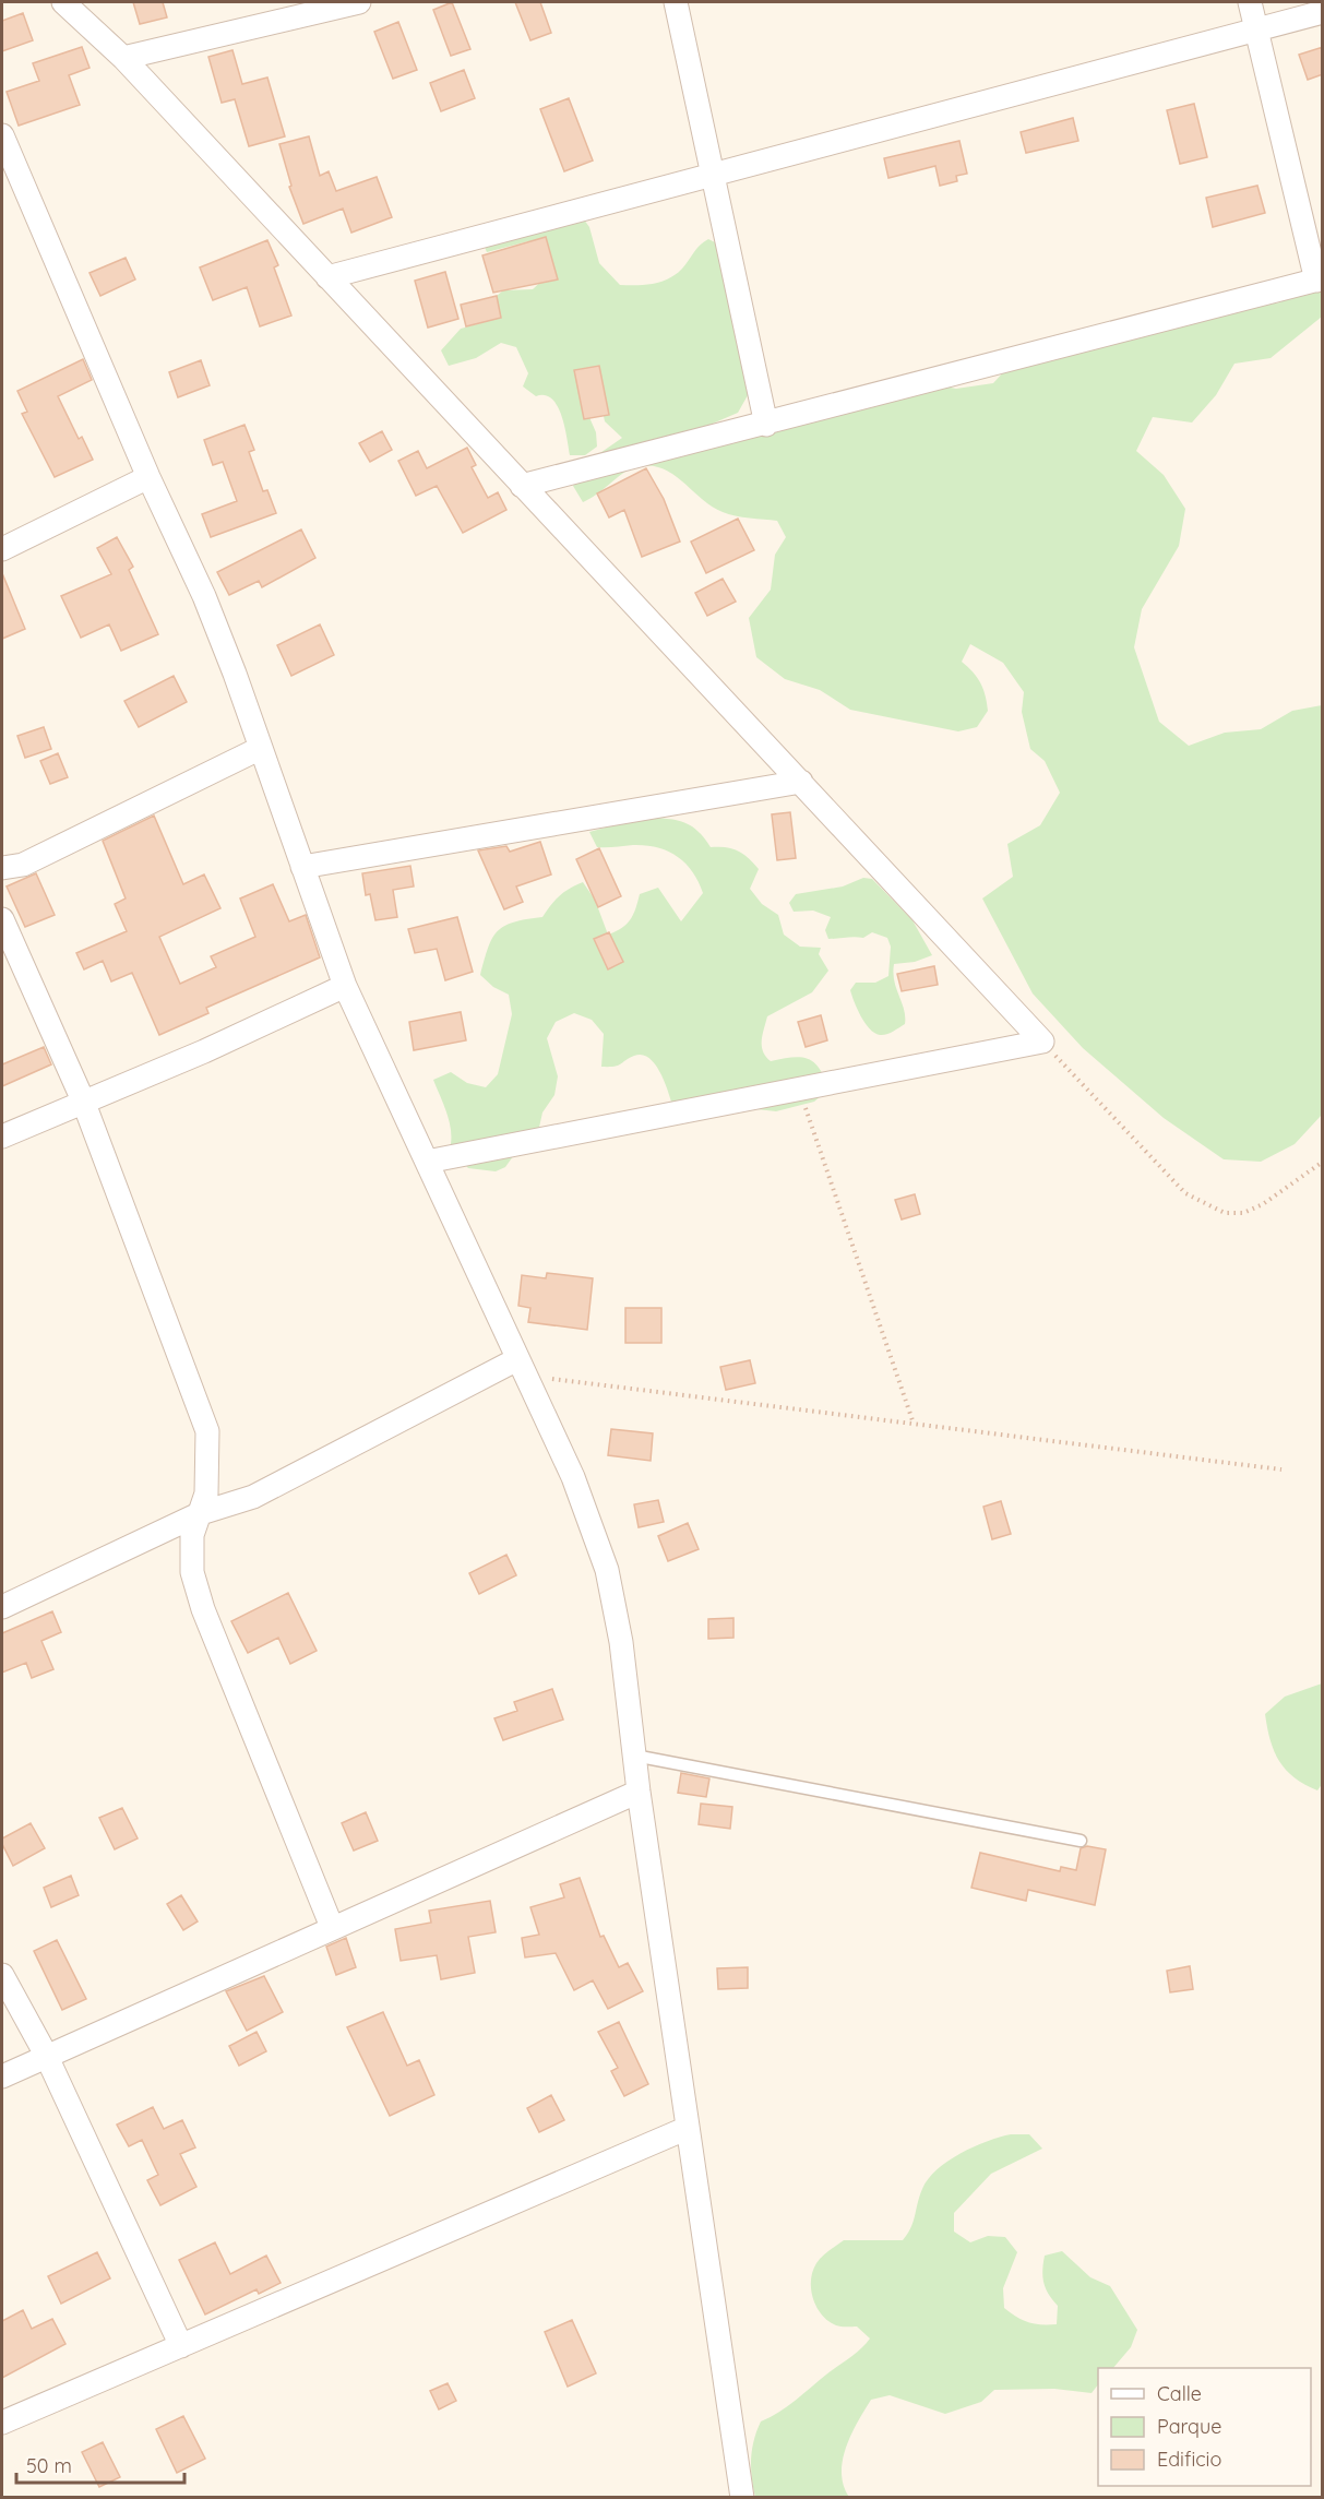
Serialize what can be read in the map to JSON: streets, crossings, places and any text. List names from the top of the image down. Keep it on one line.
{"legend":["Calle","Parque","Edificio"],"scale_bar":"50 m"}
